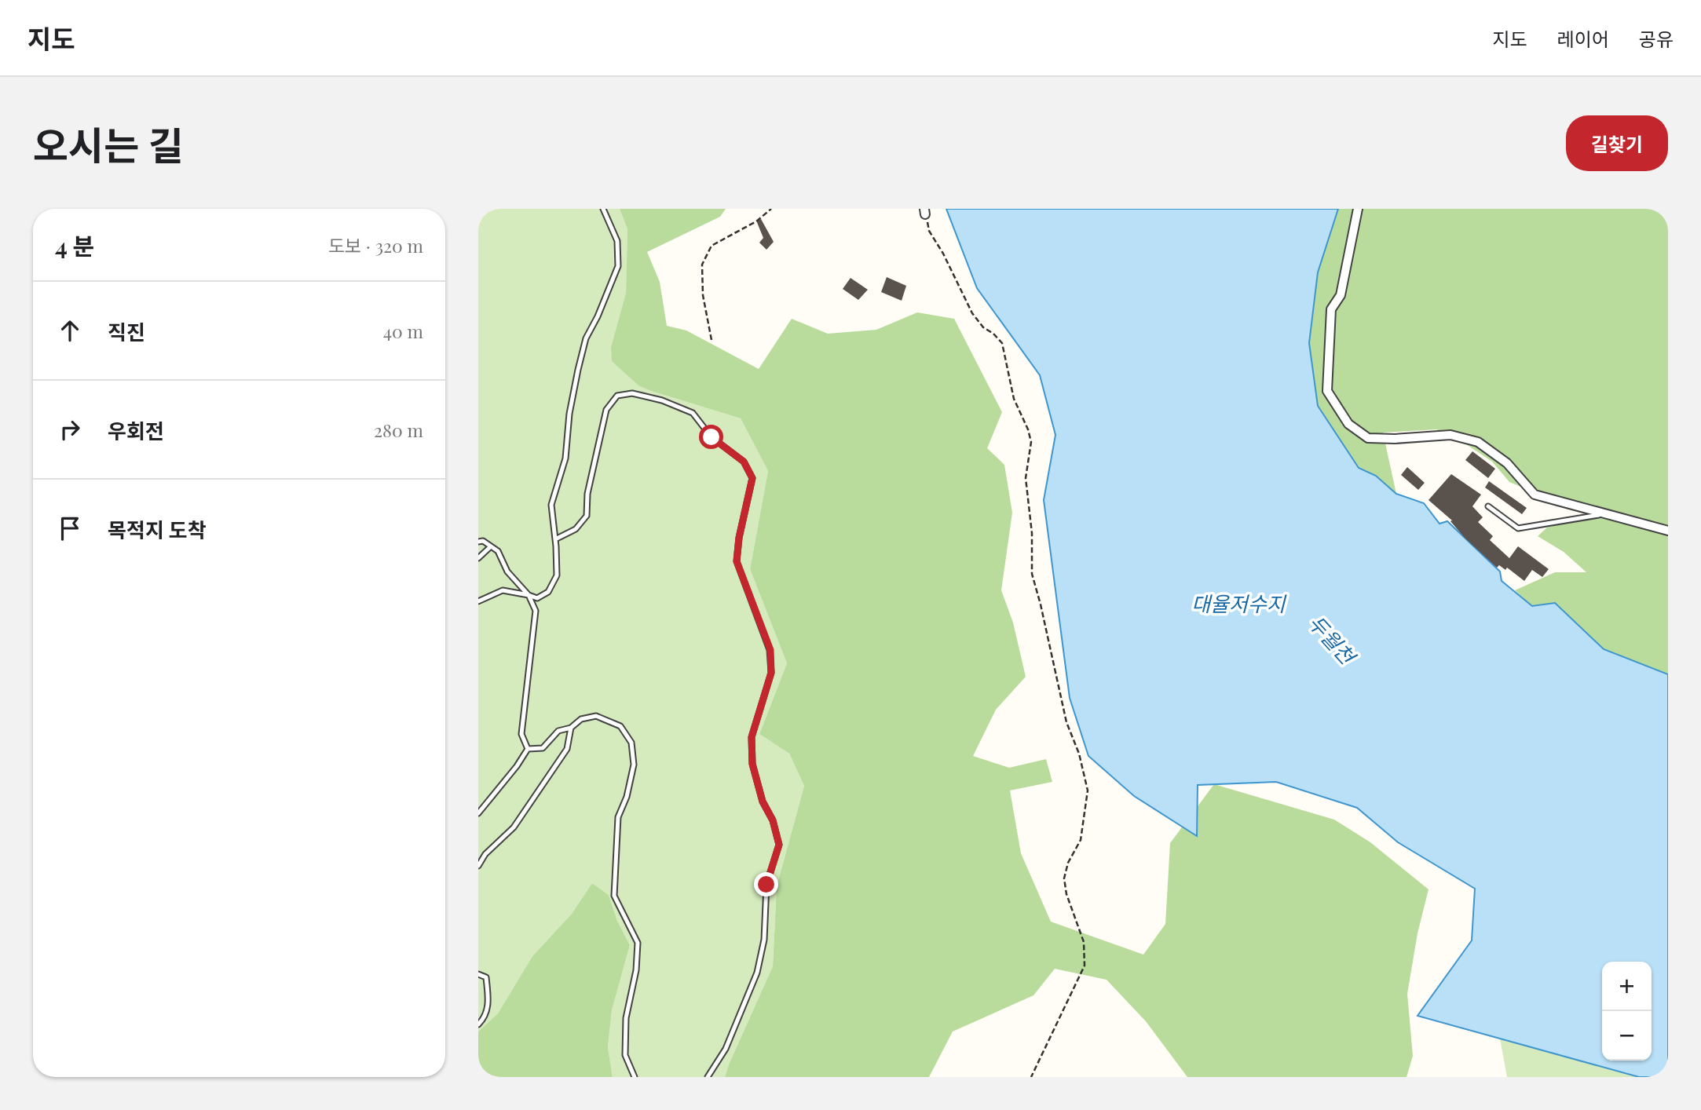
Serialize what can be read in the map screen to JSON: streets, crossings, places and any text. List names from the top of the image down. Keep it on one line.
{"water":["대율저수지","두월천"],"page":{"header":"지도","nav":["지도","레이어","공유"],"title":"오시는 길","buttons":"길찾기","heading":["4 분","도보 · 320 m"],"list":[["직진","40 m"],["우회전","280 m"],"목적지 도착"],"map_buttons":["+","−"]}}
